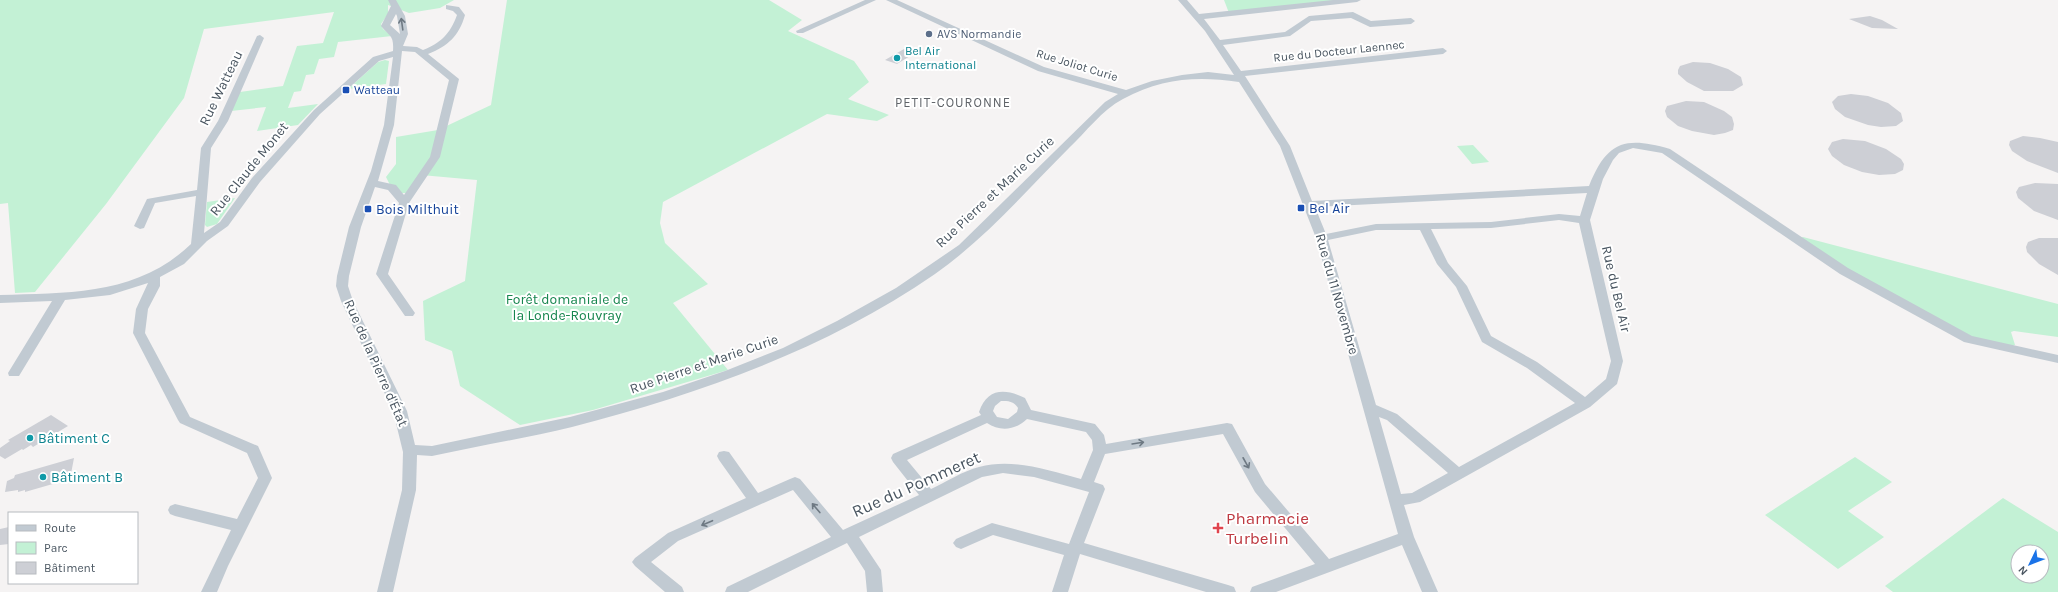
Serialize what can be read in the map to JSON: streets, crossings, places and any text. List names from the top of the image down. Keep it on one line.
{"streets":{"street":["Rue du Docteur Laennec","Rue Joliot Curie","Rue Watteau","Rue Claude Monet","Rue Pierre et Marie Curie","Rue du Bel Air","Rue du 11 Novembre","Rue de la Pierre d'État","Rue du Pommeret"]},"crossings":[["Rue du Docteur Laennec","Rue Pierre et Marie Curie"],["Rue du Docteur Laennec","Rue du 11 Novembre"],["Rue Joliot Curie","Rue Pierre et Marie Curie"],["Rue Watteau","Rue Claude Monet"],["Rue Claude Monet","Rue de la Pierre d'État"],["Rue Pierre et Marie Curie","Rue du 11 Novembre"],["Rue Pierre et Marie Curie","Rue de la Pierre d'État"],["Rue du Bel Air","Rue du 11 Novembre"]],"districts":["PETIT-COURONNE"],"parks":["Forêt domaniale de la Londe-Rouvray"],"places":{"other":["AVS Normandie","Bel Air International","Bâtiment C","Bâtiment B"],"transit":["Watteau","Bel Air","Bois Milthuit"],"health":["Pharmacie Turbelin"]},"legend":["Route","Parc","Bâtiment"],"north":"bottom left"}
